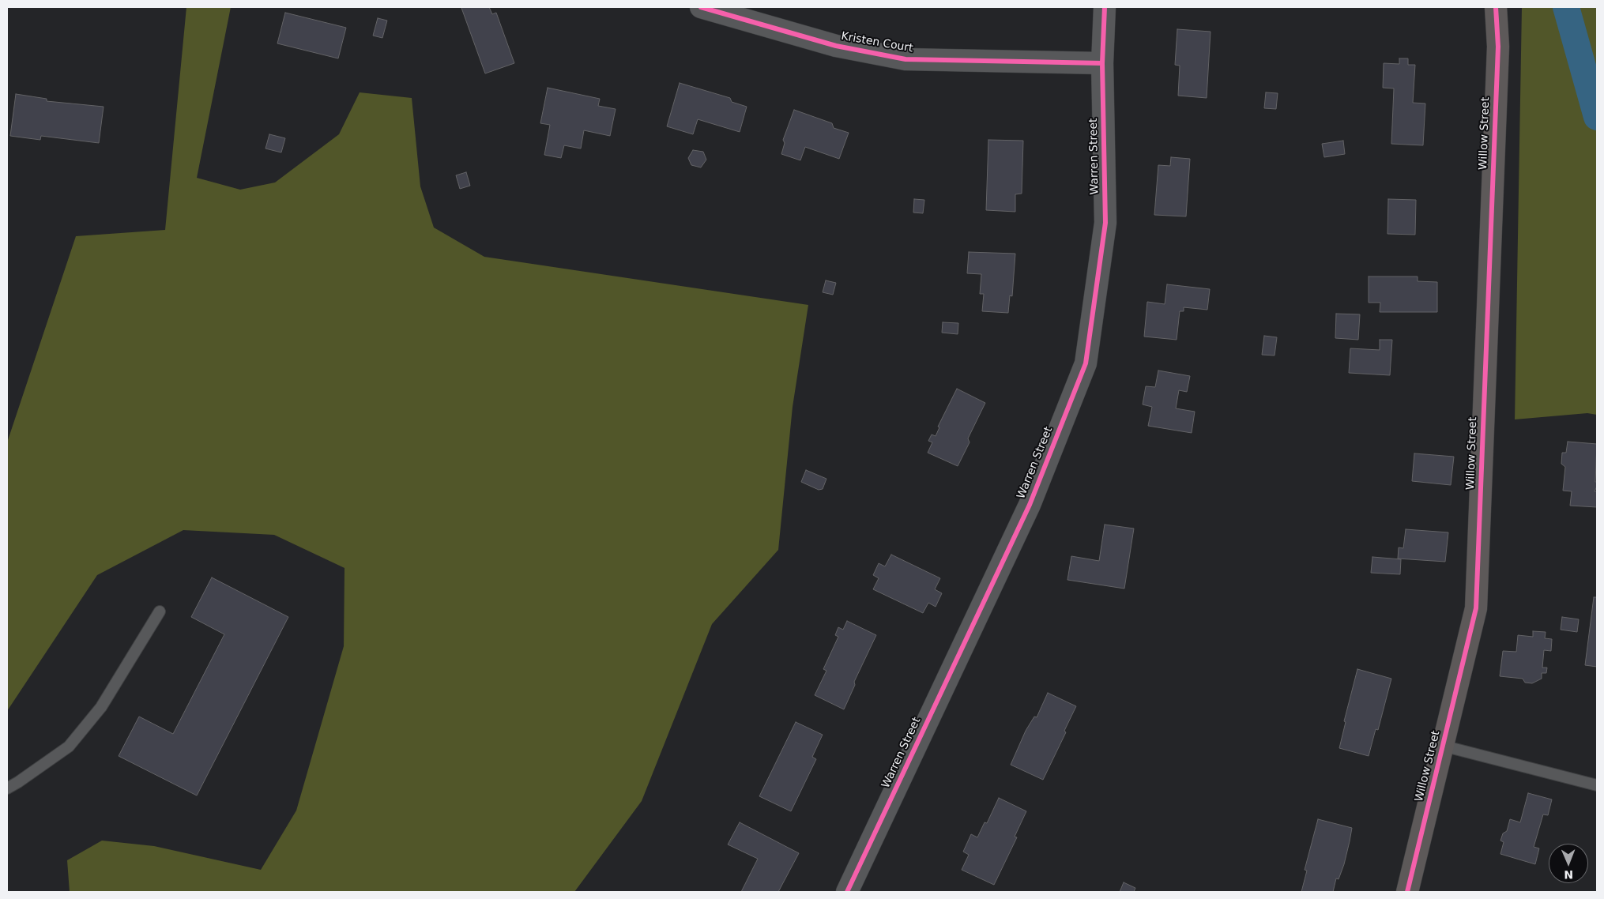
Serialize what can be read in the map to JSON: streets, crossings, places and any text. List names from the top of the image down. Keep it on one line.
{"streets":{"street":["Kristen Court","Willow Street","Warren Street"]},"crossings":[["Kristen Court","Warren Street"]],"north":"bottom"}
